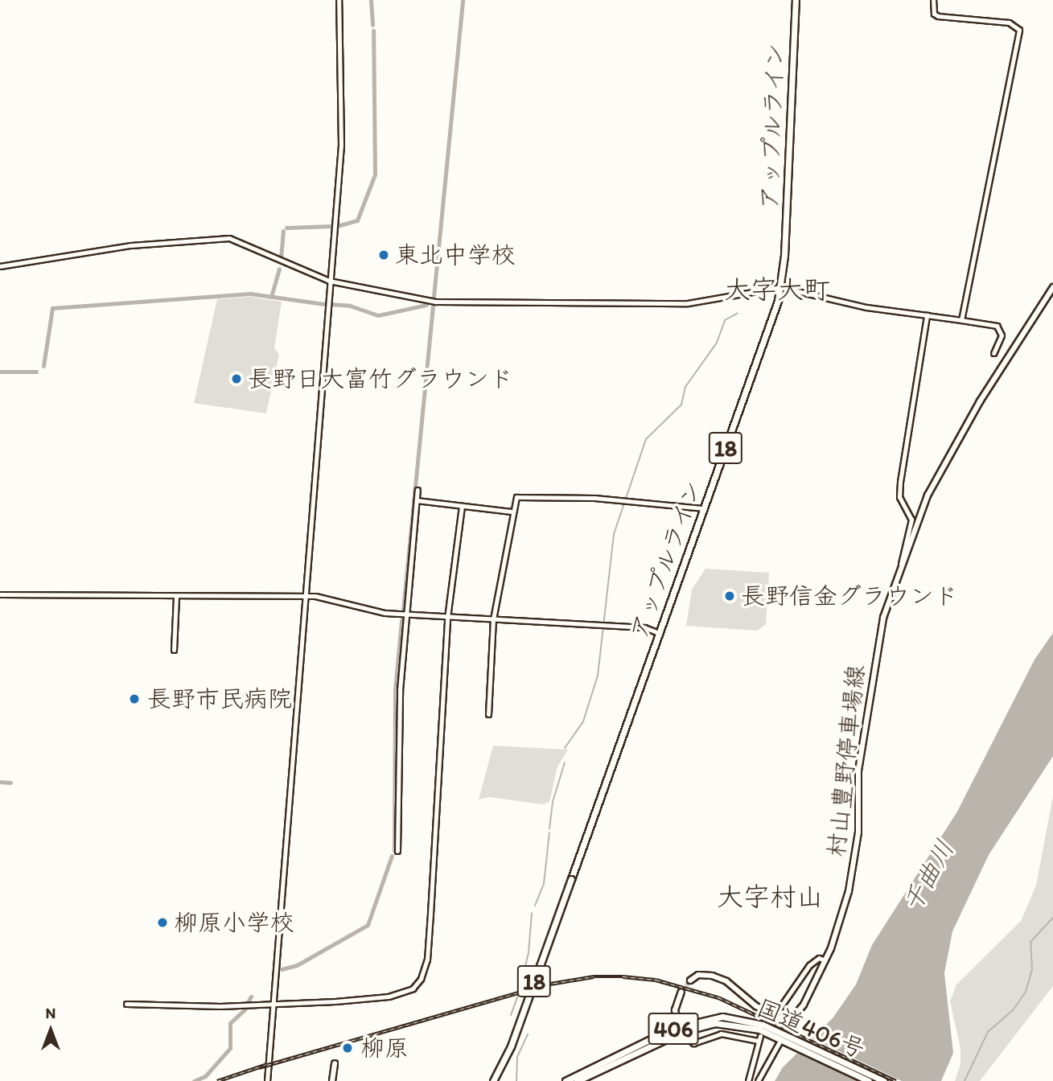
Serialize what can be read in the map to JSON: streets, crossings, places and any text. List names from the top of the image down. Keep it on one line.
{"streets":{"highway":["アップルライン","18","406","国道406号"],"main road":["村山豊野停車場線"]},"districts":["大字大町","大字村山"],"water":["千曲川"],"places":["東北中学校","長野日大富竹グラウンド","長野信金グラウンド","長野市民病院","柳原小学校","柳原"],"north":"top"}
